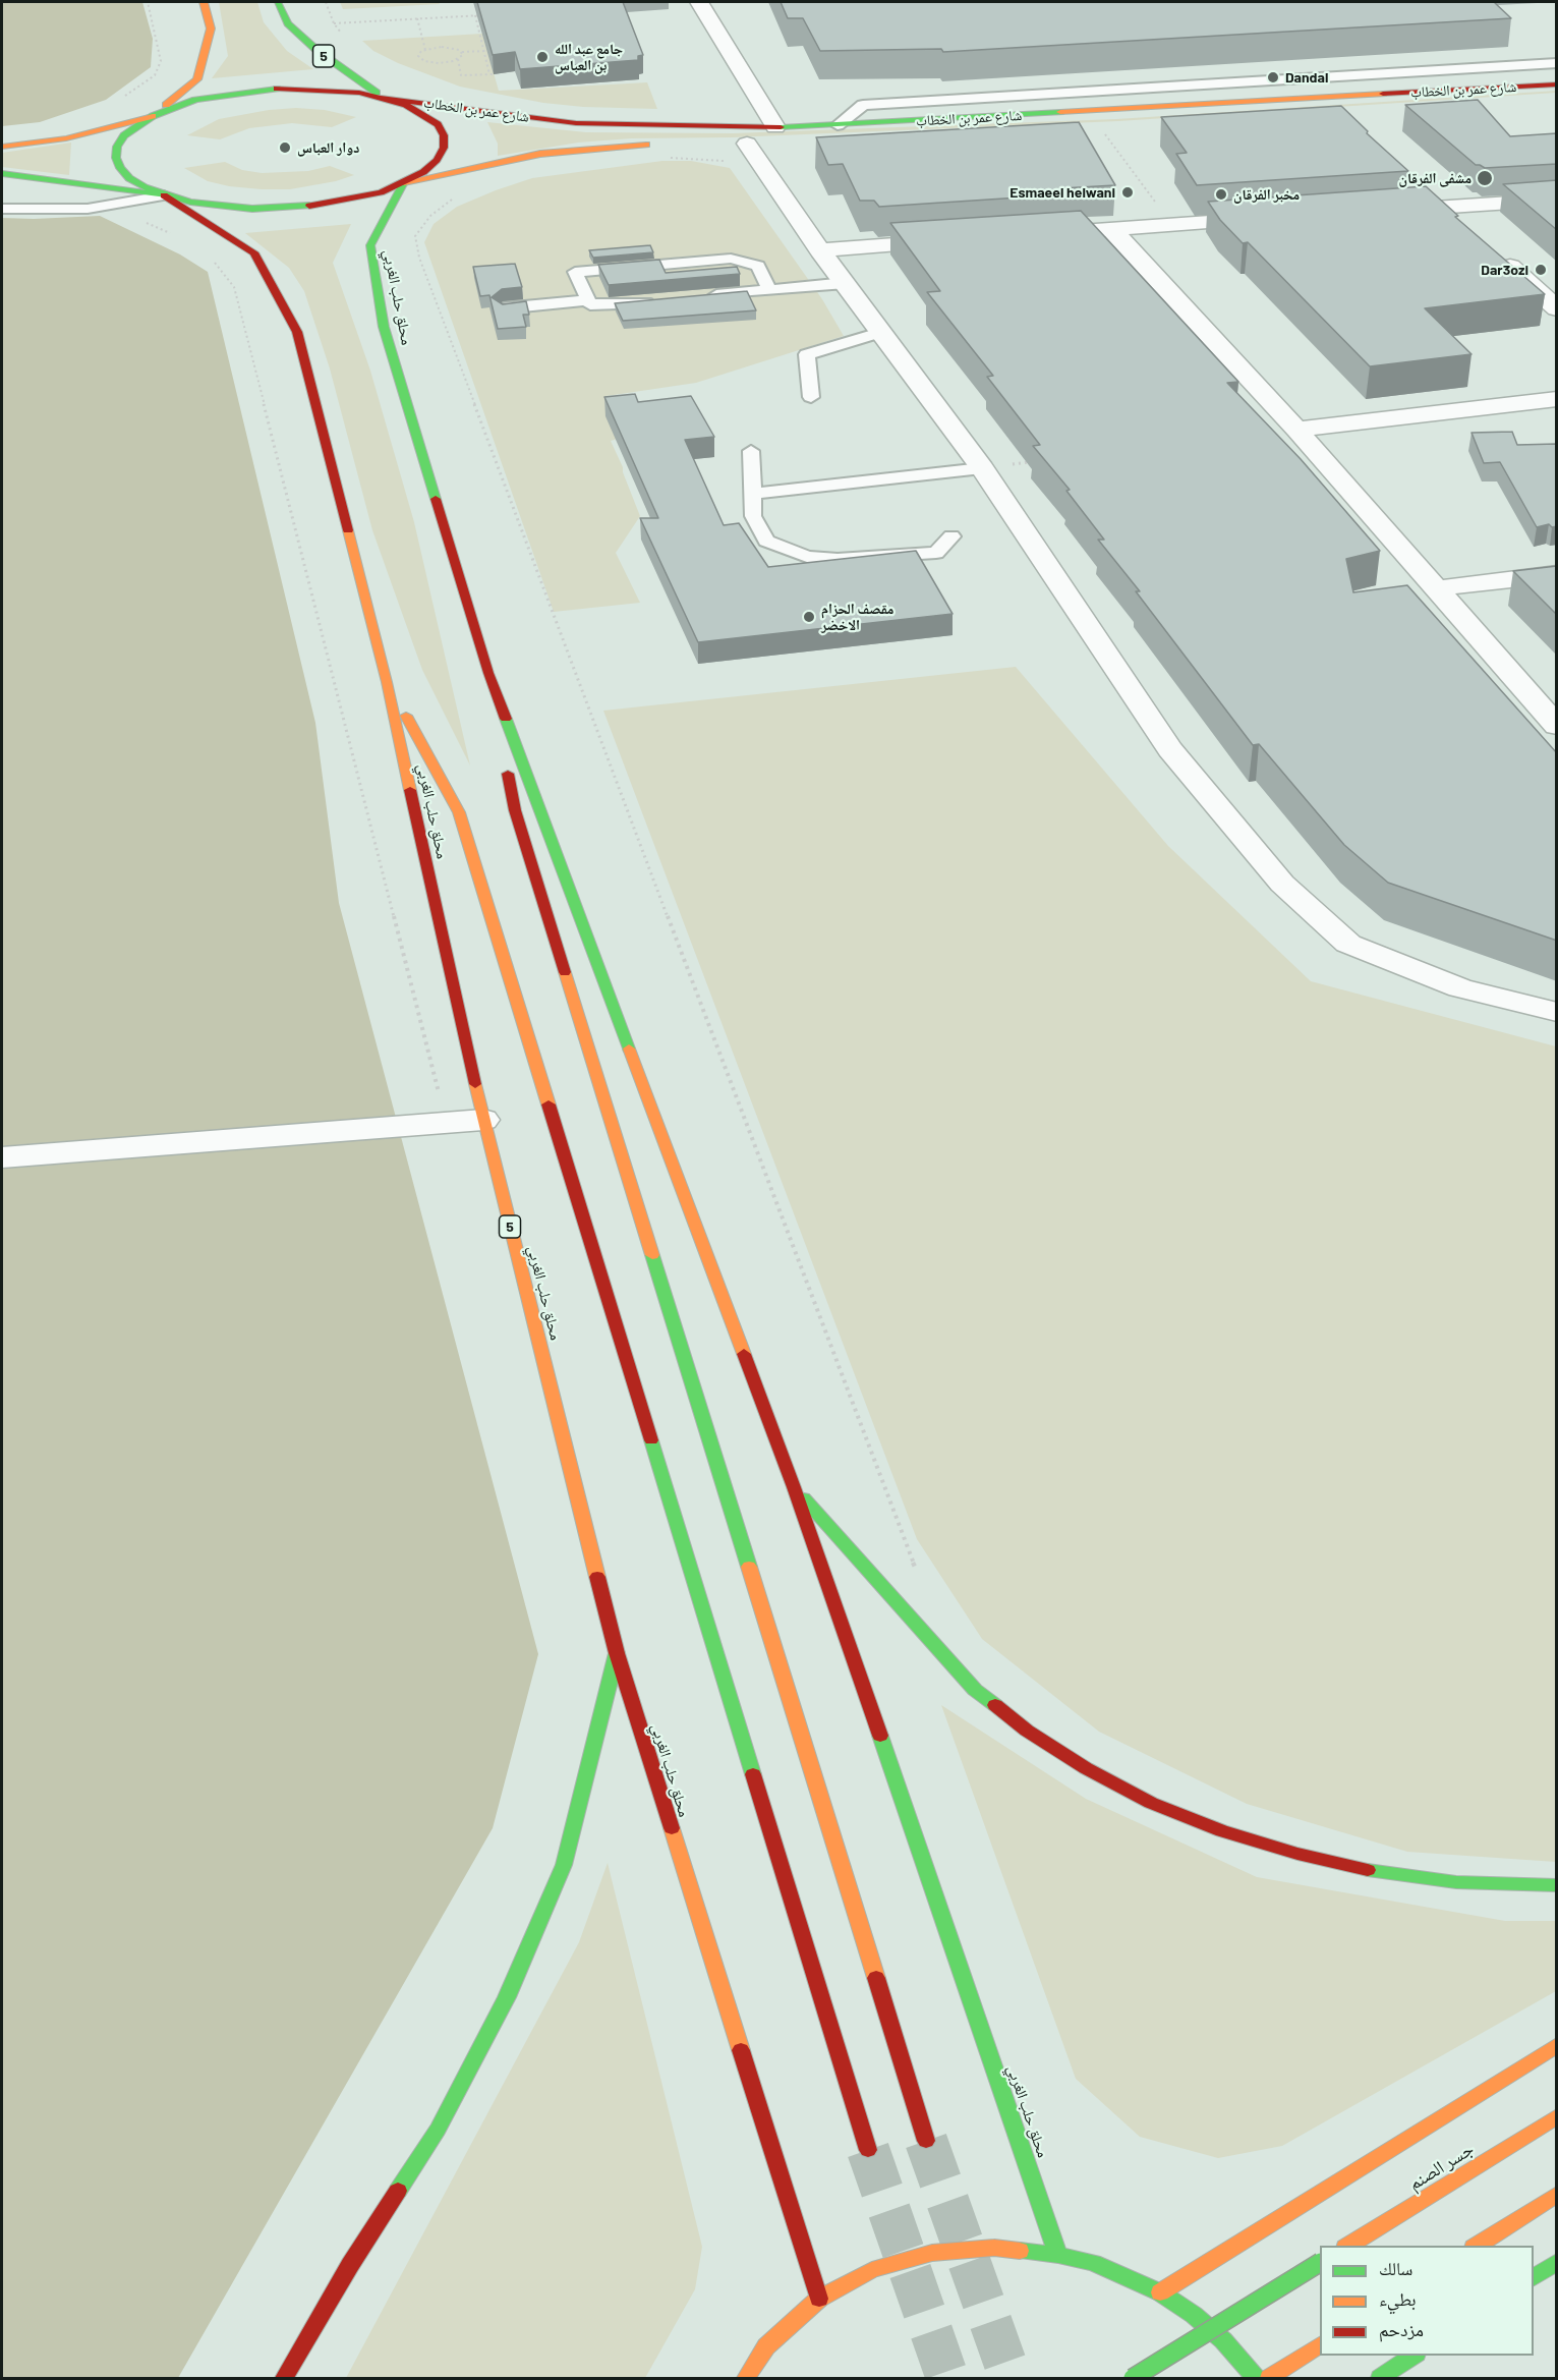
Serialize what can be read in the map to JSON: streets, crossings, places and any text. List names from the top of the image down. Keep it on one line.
{"streets":{"main road":["5","شارع عمر بن الخطاب","محلق حلب الغربي","جسر الصنم"]},"crossings":[["5","شارع عمر بن الخطاب"]],"places":["جامع عبد الله بن العباس","Dandal","دوار العباس","مشفى الفرقان","Esmaeel helwani","مخبر الفرقان","Dar3ozi","مقصف الحزام الاخضر"],"legend":["سالك","بطيء","مزدحم"]}
